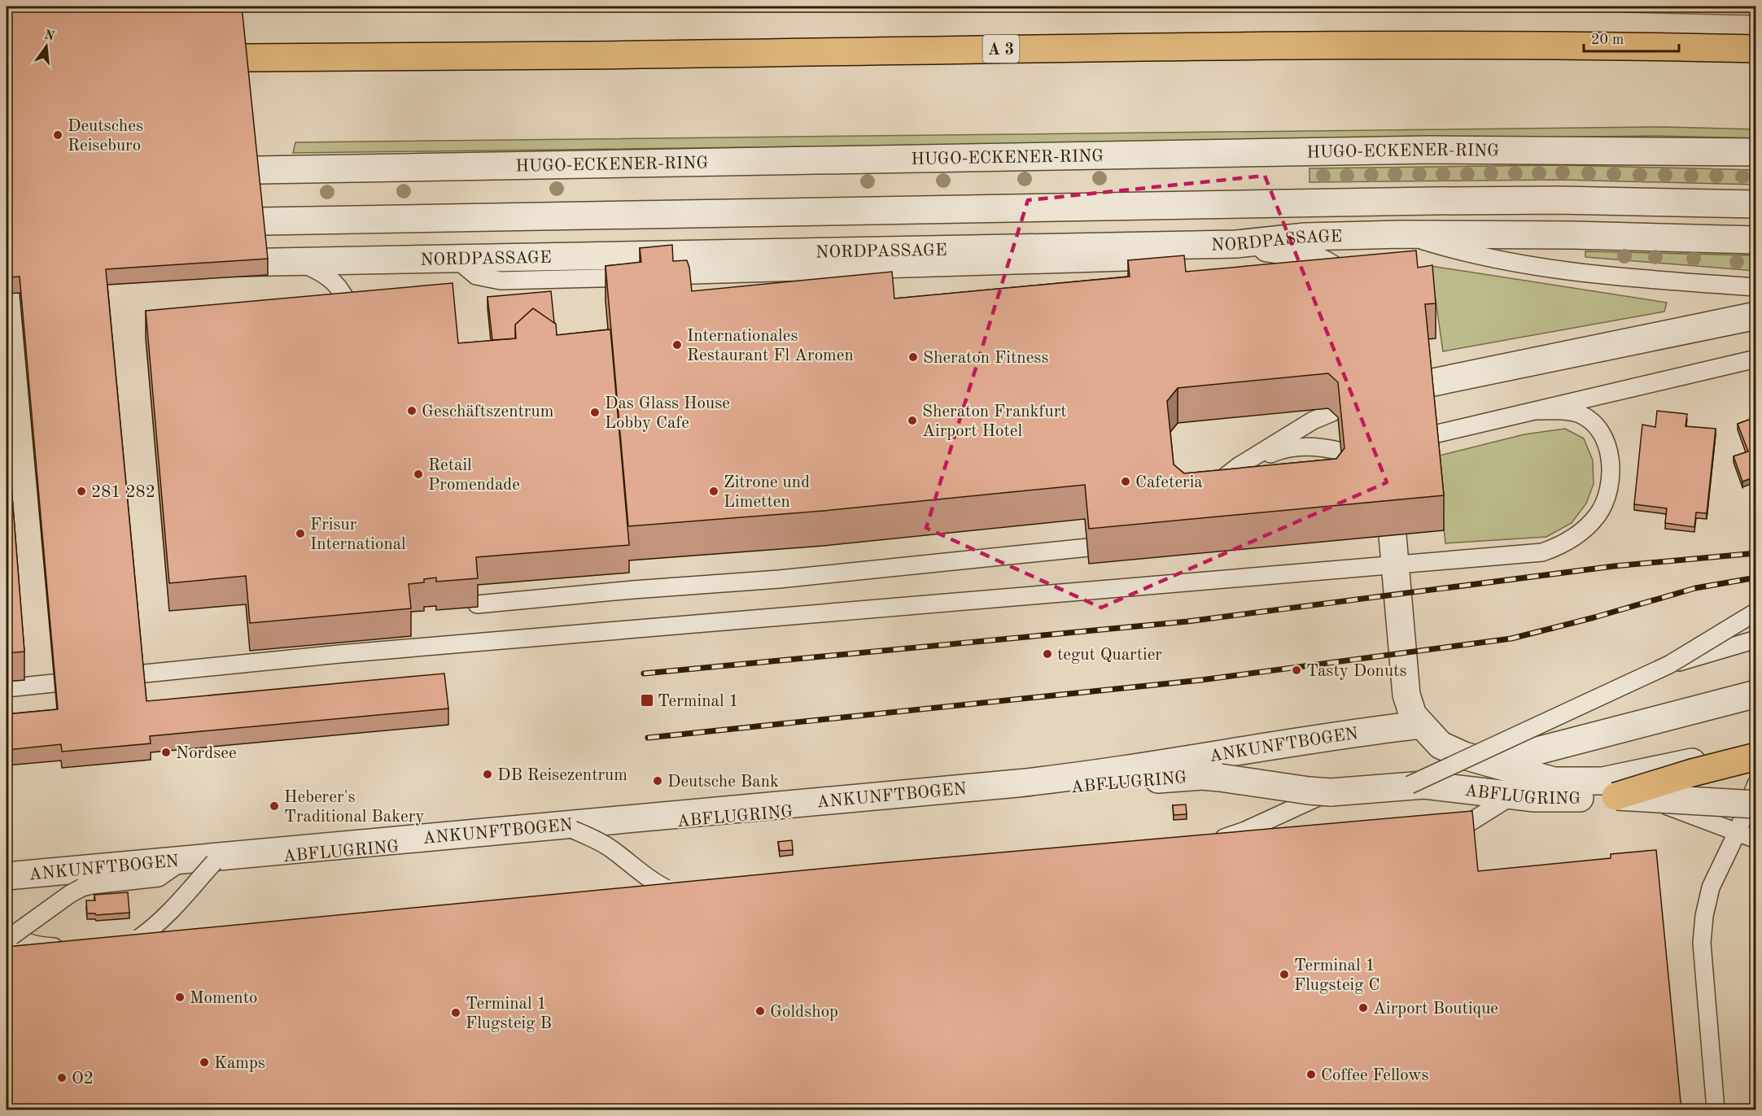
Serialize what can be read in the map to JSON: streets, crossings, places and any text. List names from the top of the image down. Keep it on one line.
{"streets":{"highway":["A 3"],"street":["HUGO-ECKENER-RING","NORDPASSAGE","ANKUNFTBOGEN","ABFLUGRING"]},"places":{"other":["Deutsches Reiseburo","Internationales Restaurant Fl Aromen","Sheraton Fitness","Geschäftszentrum","Das Glass House Lobby Cafe","Sheraton Frankfurt Airport Hotel","Retail Promendade","Cafeteria","281 282","Zitrone und Limetten","Frisur International","tegut Quartier","Tasty Donuts","Nordsee","DB Reisezentrum","Deutsche Bank","Heberer's Traditional Bakery","Terminal 1 Flugsteig C","Momento","Airport Boutique","Goldshop","Terminal 1 Flugsteig B","Kamps","Coffee Fellows","O2"],"transit":["Terminal 1"]},"scale_bar":"20 m","north":"top"}
